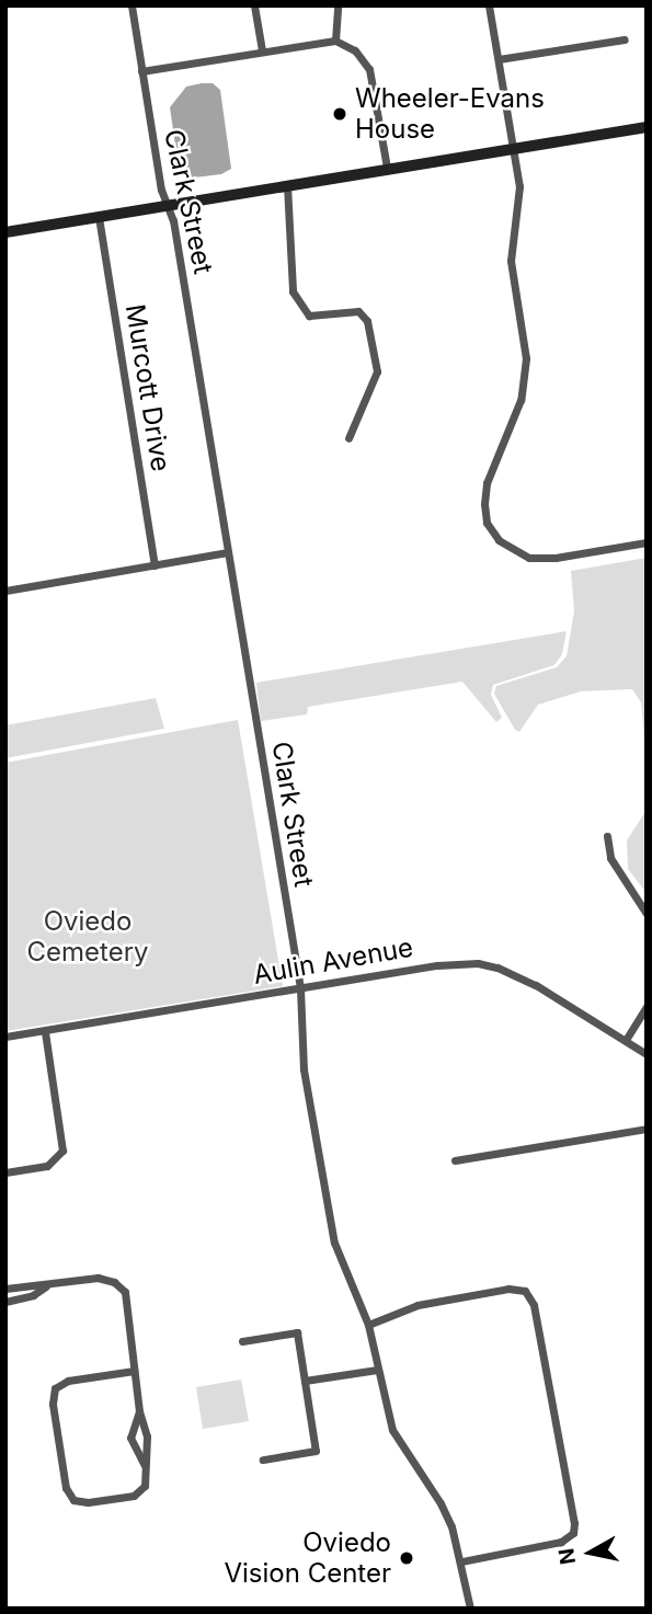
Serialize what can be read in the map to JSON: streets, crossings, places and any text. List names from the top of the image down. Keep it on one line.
{"streets":{"street":["Clark Street","Murcott Drive","Aulin Avenue"]},"crossings":[["Clark Street","Aulin Avenue"]],"parks":["Oviedo Cemetery"],"places":["Wheeler-Evans House","Oviedo Vision Center"],"north":"left"}
